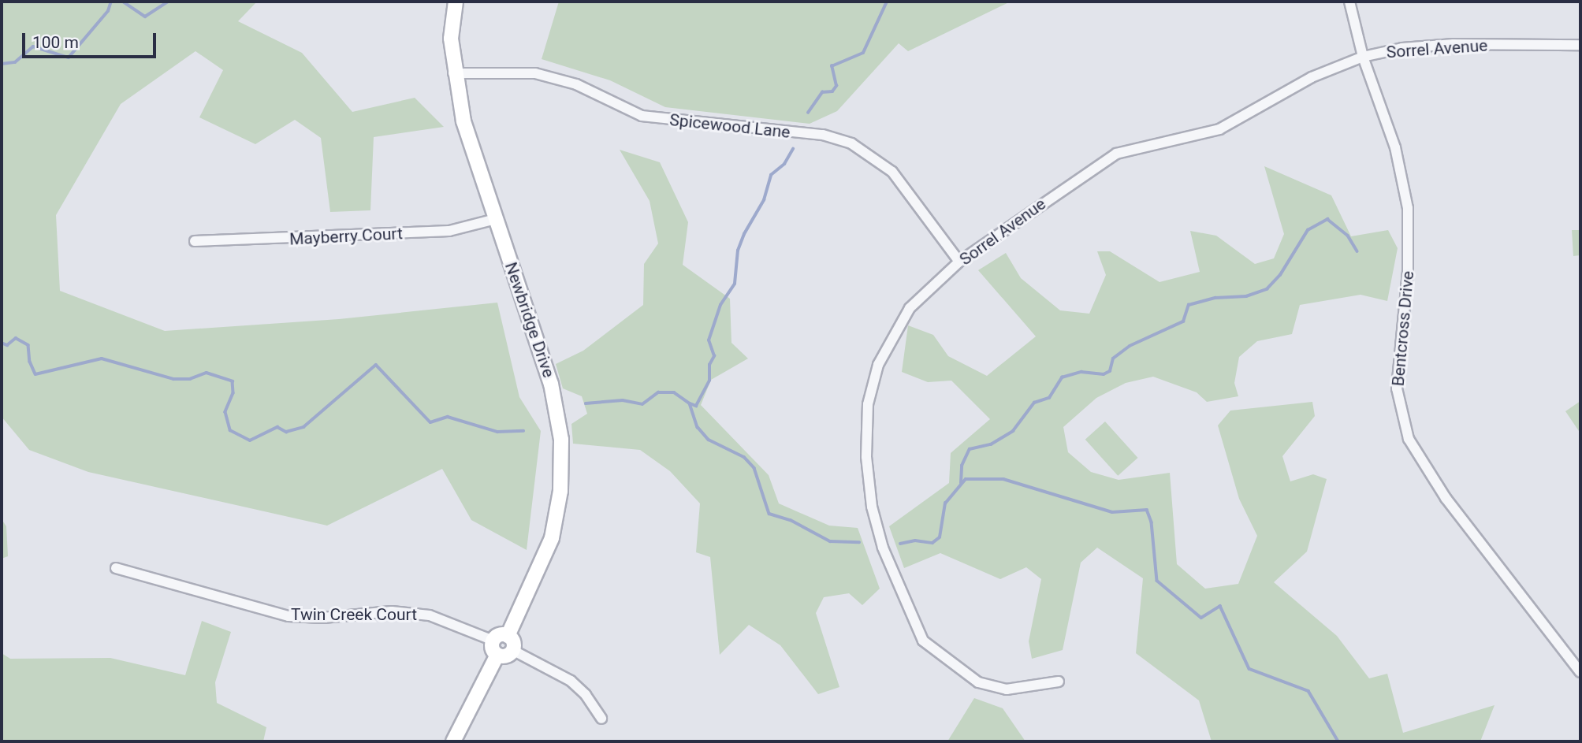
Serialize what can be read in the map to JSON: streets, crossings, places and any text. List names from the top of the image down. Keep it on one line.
{"streets":{"street":["Sorrel Avenue","Spicewood Lane","Mayberry Court","Newbridge Drive","Bentcross Drive","Twin Creek Court"]},"crossings":[["Sorrel Avenue","Spicewood Lane"],["Sorrel Avenue","Bentcross Drive"],["Spicewood Lane","Newbridge Drive"],["Mayberry Court","Newbridge Drive"],["Newbridge Drive","Twin Creek Court"]],"scale_bar":"100 m"}
